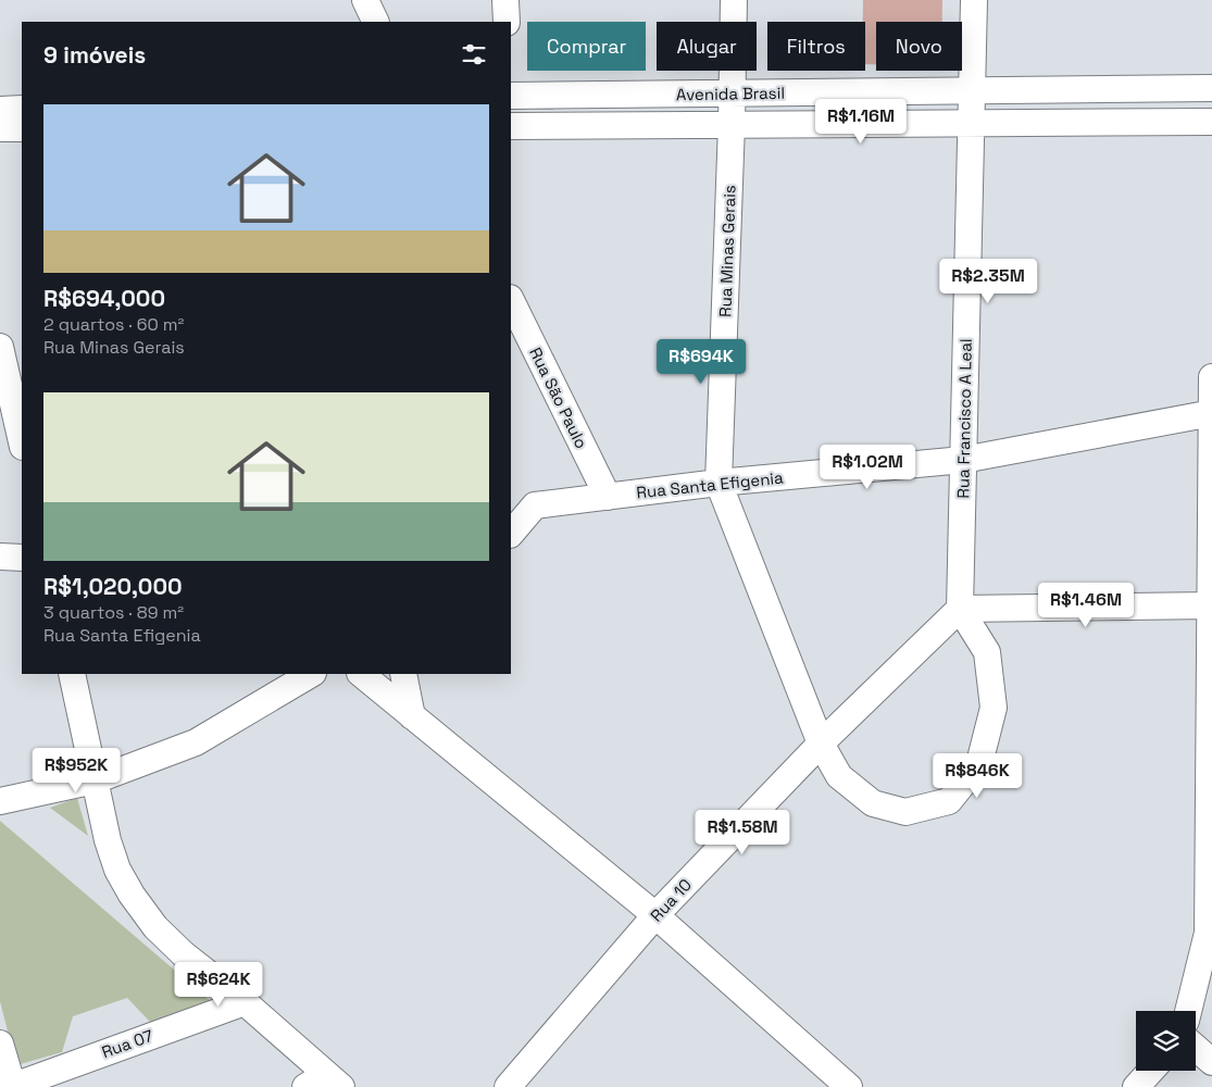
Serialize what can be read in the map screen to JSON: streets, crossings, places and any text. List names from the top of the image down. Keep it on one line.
{"streets":{"street":["Avenida Brasil","Rua Minas Gerais","Rua São Paulo","Rua Francisco A Leal","Rua Santa Efigenia","Rua 10","Rua 07"]},"crossings":[["Avenida Brasil","Rua Minas Gerais"],["Avenida Brasil","Rua Francisco A Leal"],["Rua Minas Gerais","Rua Francisco A Leal"],["Rua Minas Gerais","Rua Santa Efigenia"],["Rua Minas Gerais","Rua 10"],["Rua São Paulo","Rua Santa Efigenia"],["Rua Francisco A Leal","Rua Santa Efigenia"],["Rua Francisco A Leal","Rua 10"]],"page":{"chip":["Comprar","Alugar","Filtros","Novo"],"heading":"9 imóveis","list":[{"name":"R$694,000","note":"2 quartos · 60 m² · Rua Minas Gerais"},{"name":"R$1,020,000","note":"3 quartos · 89 m² · Rua Santa Efigenia"}],"price":["R$1.16M","R$2.35M","R$694K","R$1.02M","R$1.46M","R$952K","R$846K","R$1.58M","R$624K"]}}
